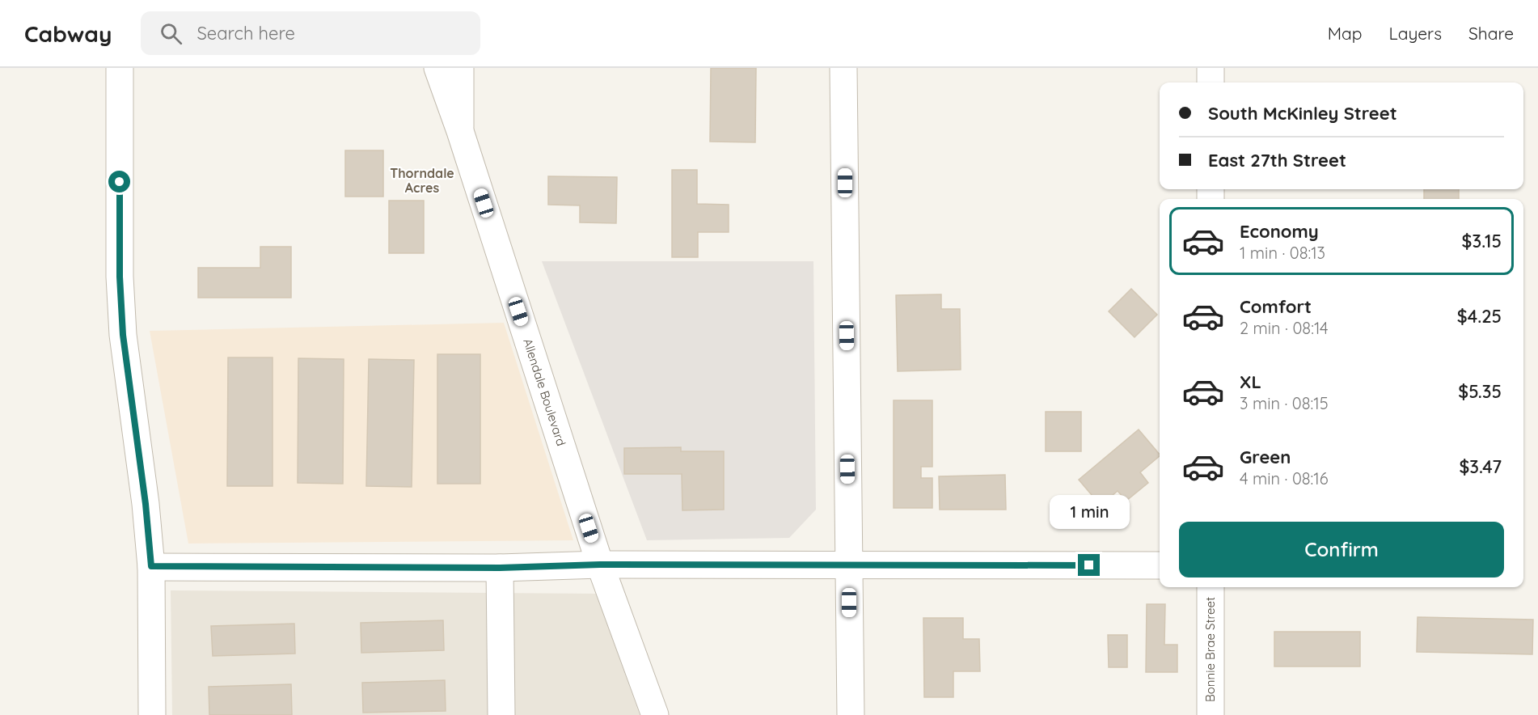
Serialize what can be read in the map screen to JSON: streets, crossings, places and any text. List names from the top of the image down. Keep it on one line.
{"streets":{"street":["Allendale Boulevard","Bonnie Brae Street"]},"districts":["Thorndale Acres"],"page":{"header":"Cabway","search":"Search here","nav":["Map","Layers","Share"],"banner":["South McKinley Street","East 27th Street"],"list":[{"name":"Economy","note":"1 min · 08:13","value":"$3.15"},{"name":"Comfort","note":"2 min · 08:14","value":"$4.25"},{"name":"XL","note":"3 min · 08:15","value":"$5.35"},{"name":"Green","note":"4 min · 08:16","value":"$3.47"}],"bubble":"1 min","buttons":"Confirm"}}
